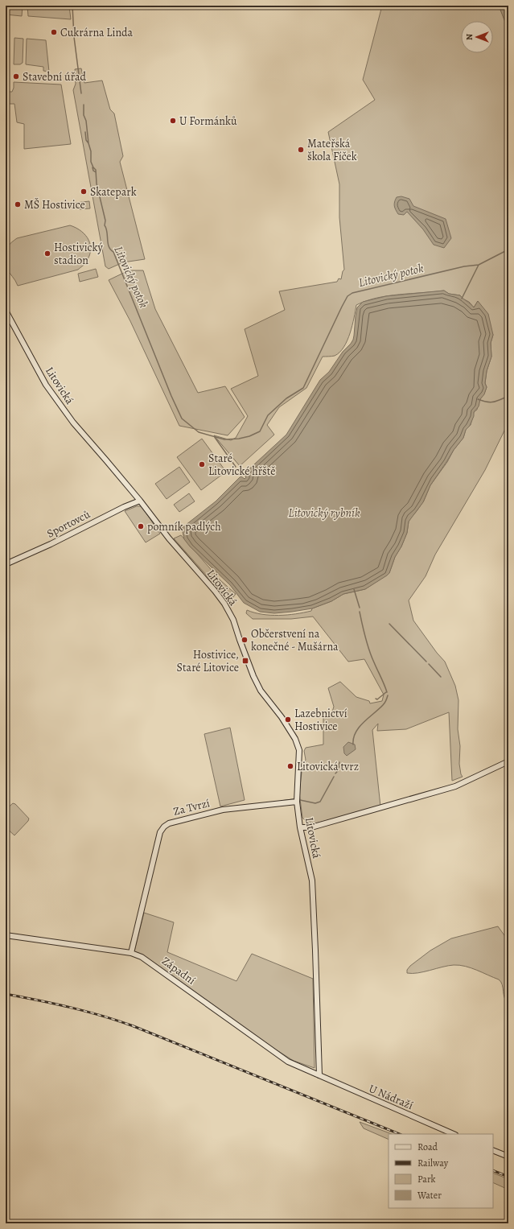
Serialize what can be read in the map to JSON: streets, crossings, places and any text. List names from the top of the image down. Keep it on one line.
{"streets":{"street":["Litovická","Sportovců","Za Tvrzí","Západní","U Nádraží"]},"crossings":[["Litovická","Sportovců"],["Litovická","Za Tvrzí"],["Litovická","Západní"],["Litovická","U Nádraží"],["Za Tvrzí","Západní"],["Západní","U Nádraží"]],"water":["Litovický potok","Litovický rybník"],"places":{"other":["Cukrárna Linda","Stavební úřad","U Formánků","Mateřská škola Fíček","Skatepark","MŠ Hostivice","Hostivický stadion","Staré Litovické hřště","pomník padlých","Občerstvení na konečné - Mušárna","Lazebnictví Hostivice","Litovická tvrz"],"transit":["Hostivice, Staré Litovice"]},"legend":["Road","Railway","Park","Water"],"north":"left"}
